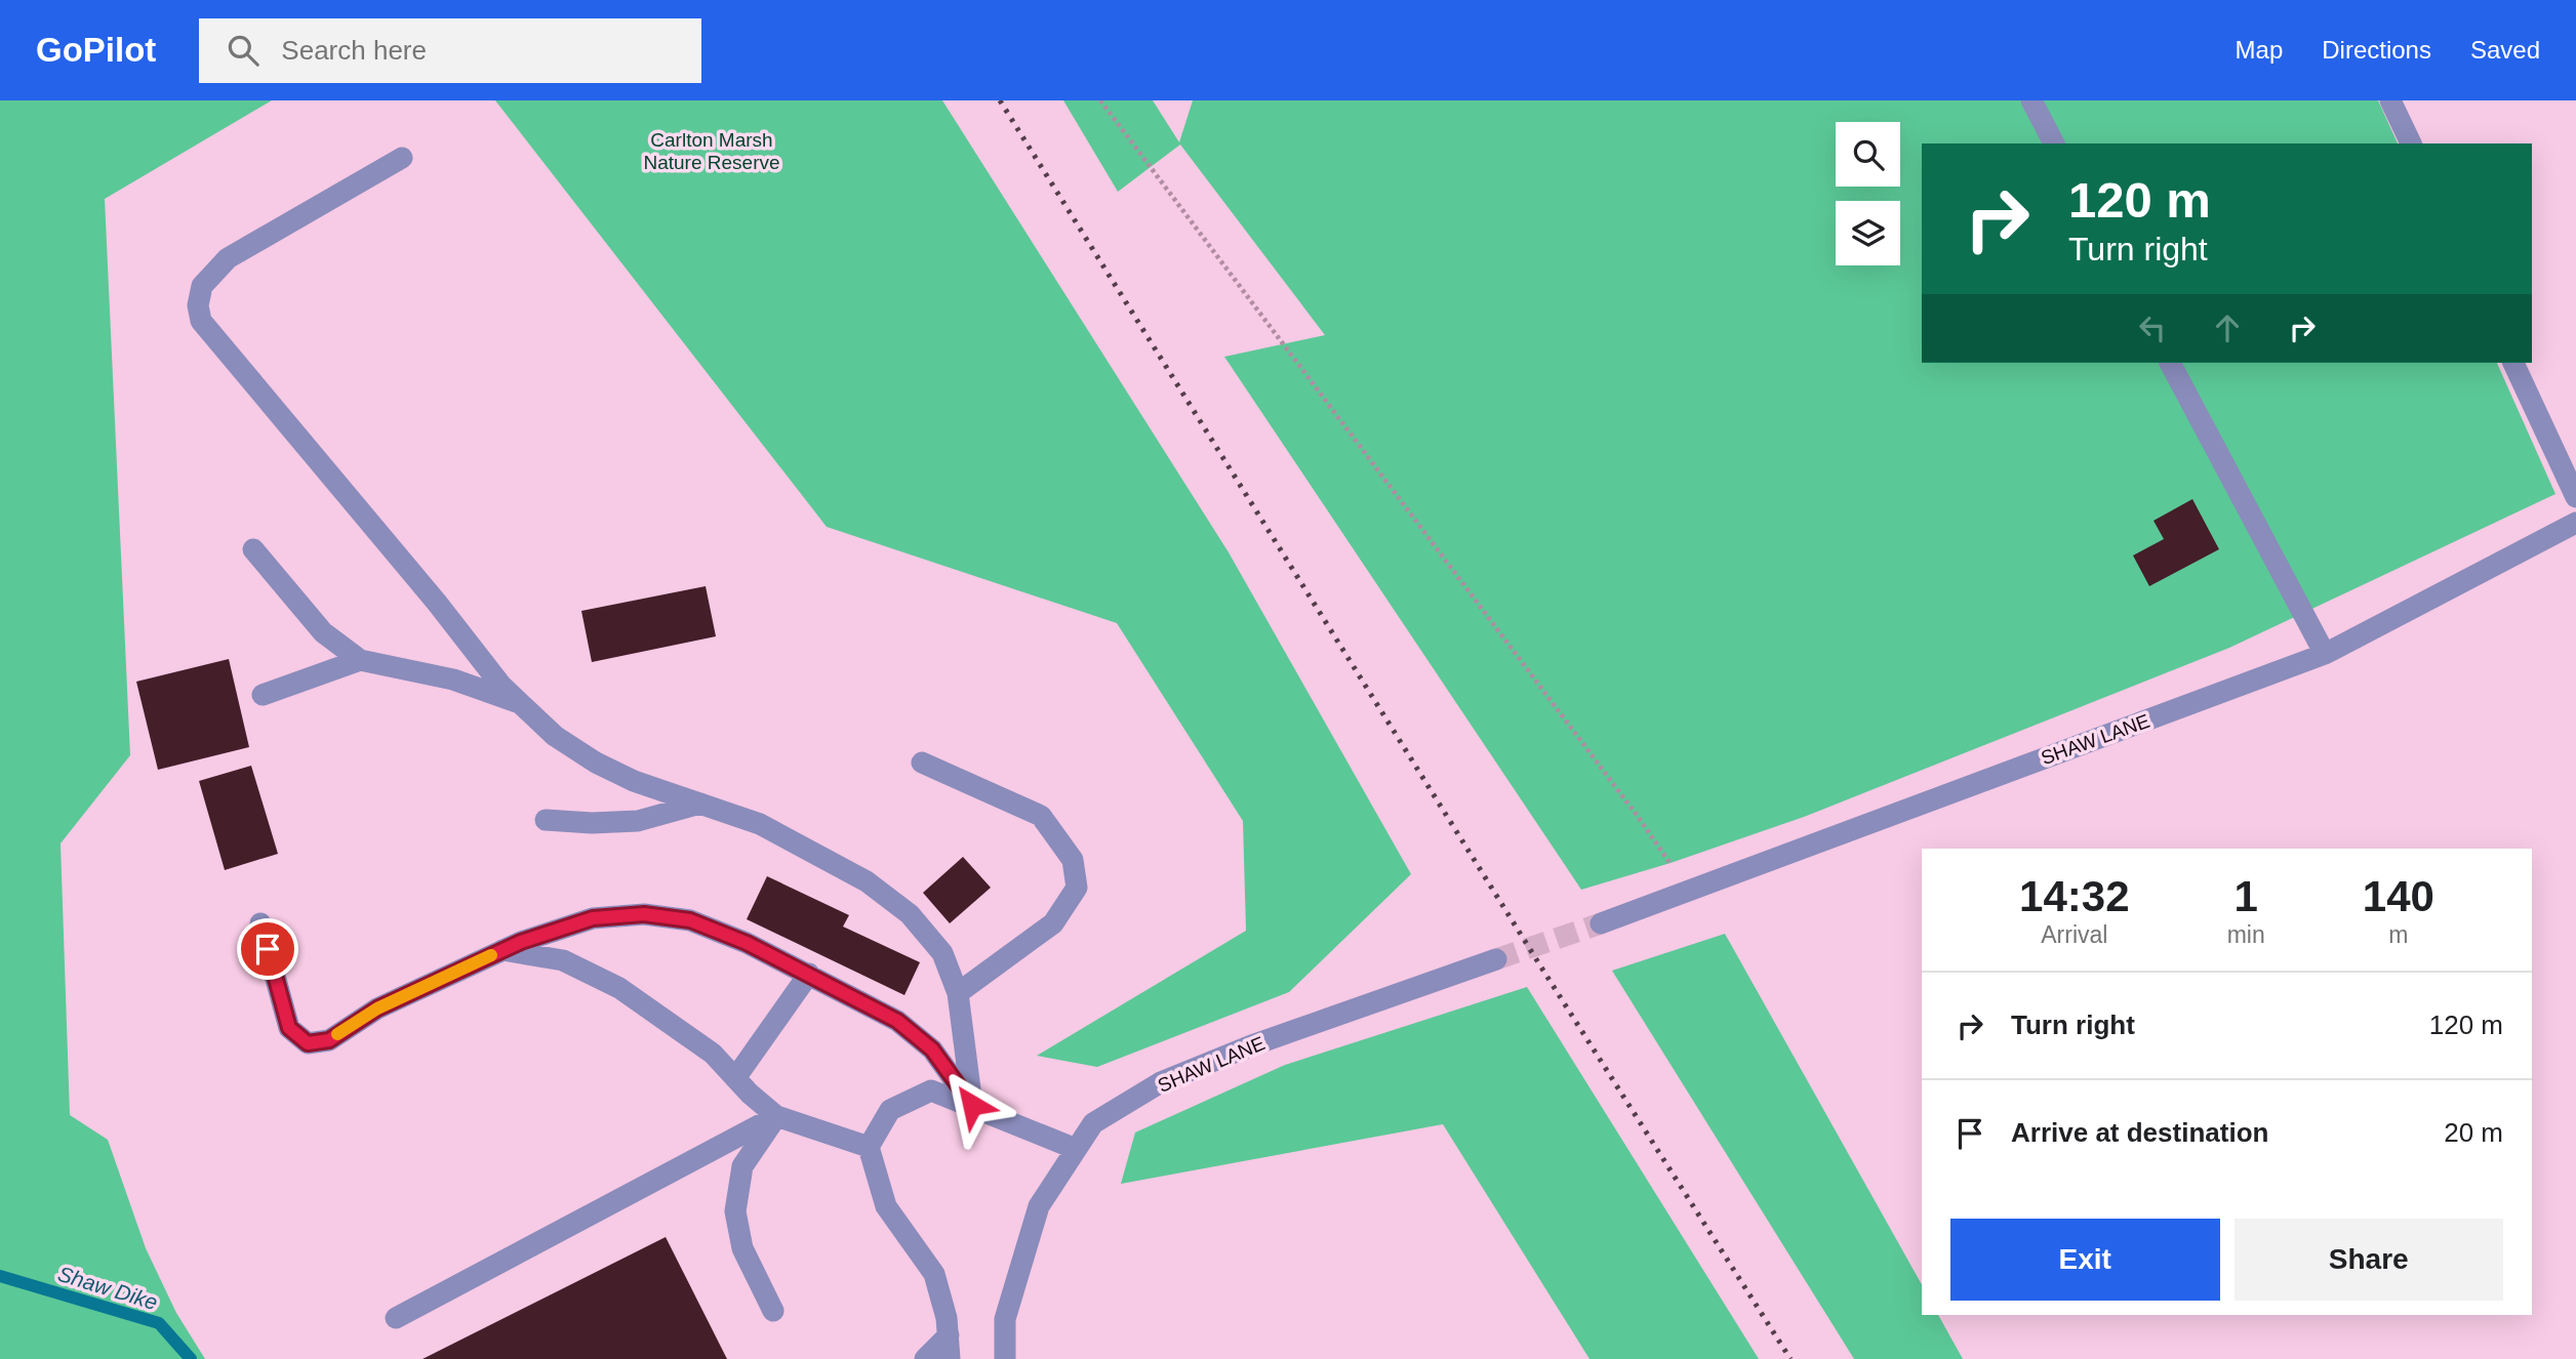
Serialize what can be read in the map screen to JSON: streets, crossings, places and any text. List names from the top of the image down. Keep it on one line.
{"streets":{"street":["SHAW LANE"]},"water":["Shaw Dike"],"parks":["Carlton Marsh Nature Reserve"],"page":{"header":"GoPilot","search":"Search here","nav":["Map","Directions","Saved"],"turn":["120 m","Turn right"],"eta":["14:32","Arrival","1","min","140","m"],"list":[{"name":"Turn right","value":"120 m"},{"name":"Arrive at destination","value":"20 m"}],"buttons":["Exit","Share"]}}
